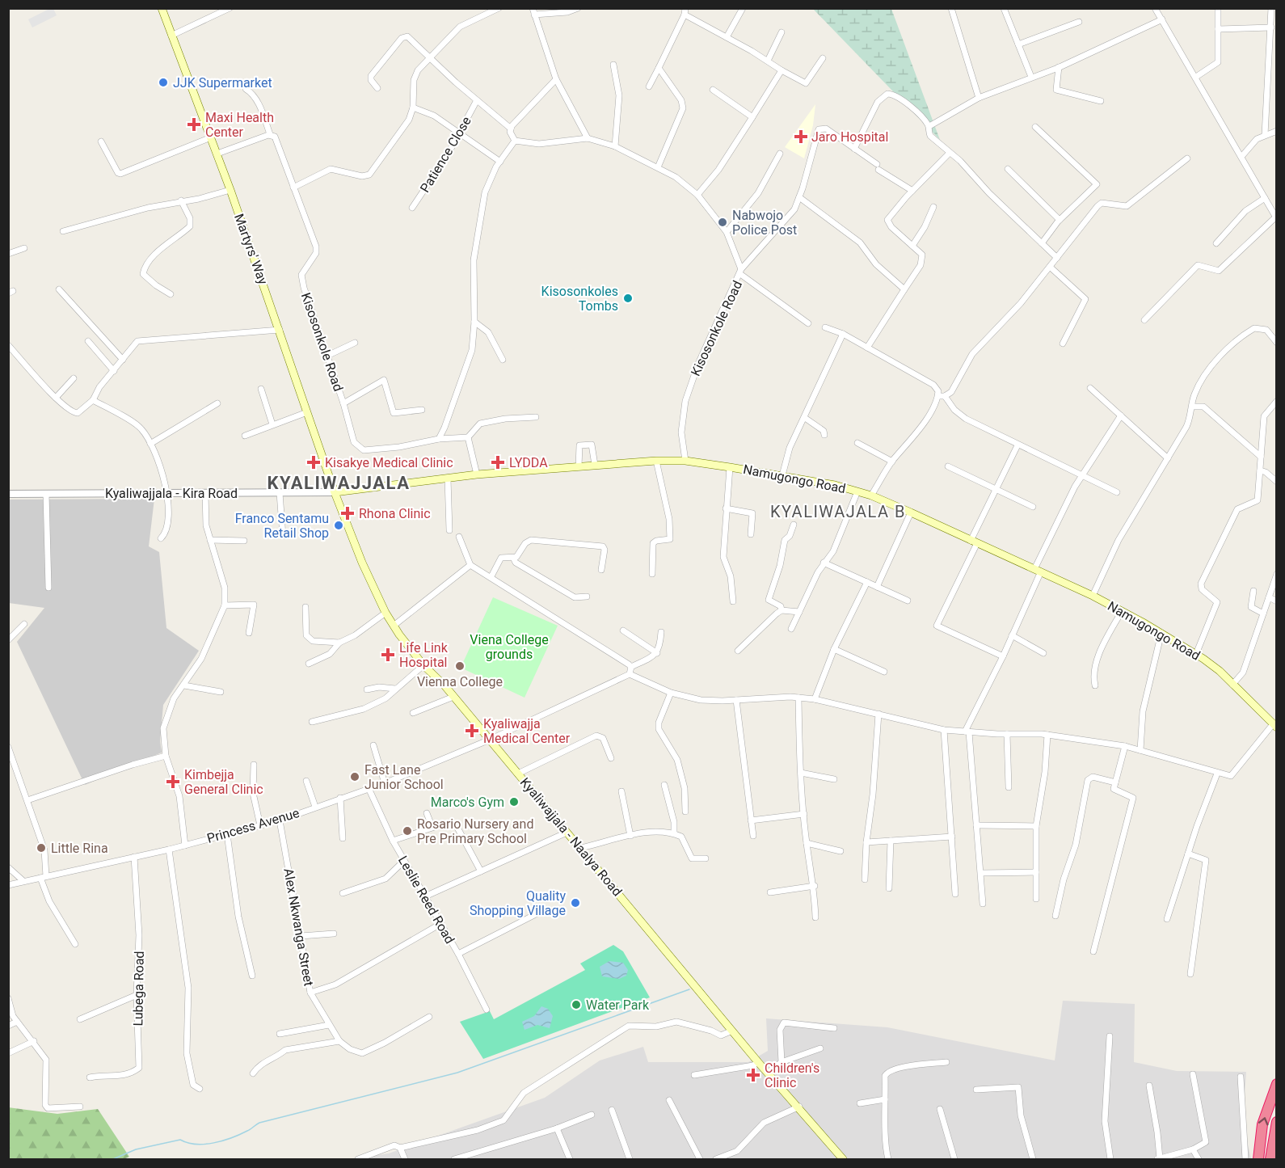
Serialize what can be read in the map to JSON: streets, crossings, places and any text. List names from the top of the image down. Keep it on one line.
{"streets":{"main road":["Martyrs' Way","Namugongo Road","Kyaliwajjala - Naalya Road"],"street":["Patience Close","Kisosonkole Road","Kyaliwajjala - Kira Road","Princess Avenue","Leslie Reed Road","Alex Nkwanga Street","Lubega Road"]},"crossings":[["Martyrs' Way","Namugongo Road"],["Martyrs' Way","Kyaliwajjala - Kira Road"],["Martyrs' Way","Kyaliwajjala - Naalya Road"],["Kisosonkole Road","Namugongo Road"],["Namugongo Road","Kyaliwajjala - Kira Road"],["Namugongo Road","Kyaliwajjala - Naalya Road"],["Kyaliwajjala - Kira Road","Kyaliwajjala - Naalya Road"],["Princess Avenue","Kyaliwajjala - Naalya Road"],["Princess Avenue","Leslie Reed Road"],["Princess Avenue","Alex Nkwanga Street"],["Princess Avenue","Lubega Road"]],"districts":["KYALIWAJJALA","KYALIWAJALA B"],"parks":["Viena College grounds"],"places":{"other":["JJK Supermarket","Nabwojo Police Post","Kisosonkoles Tombs","Franco Sentamu Retail Shop","Vienna College","Fast Lane Junior School","Marco's Gym","Rosario Nursery and Pre Primary School","Little Rina","Quality Shopping Village","Water Park"],"health":["Maxi Health Center","Jaro Hospital","Kisakye Medical Clinic","LYDDA","Rhona Clinic","Life Link Hospital","Kyaliwajja Medical Center","Kimbejja General Clinic","Children's Clinic"]}}
